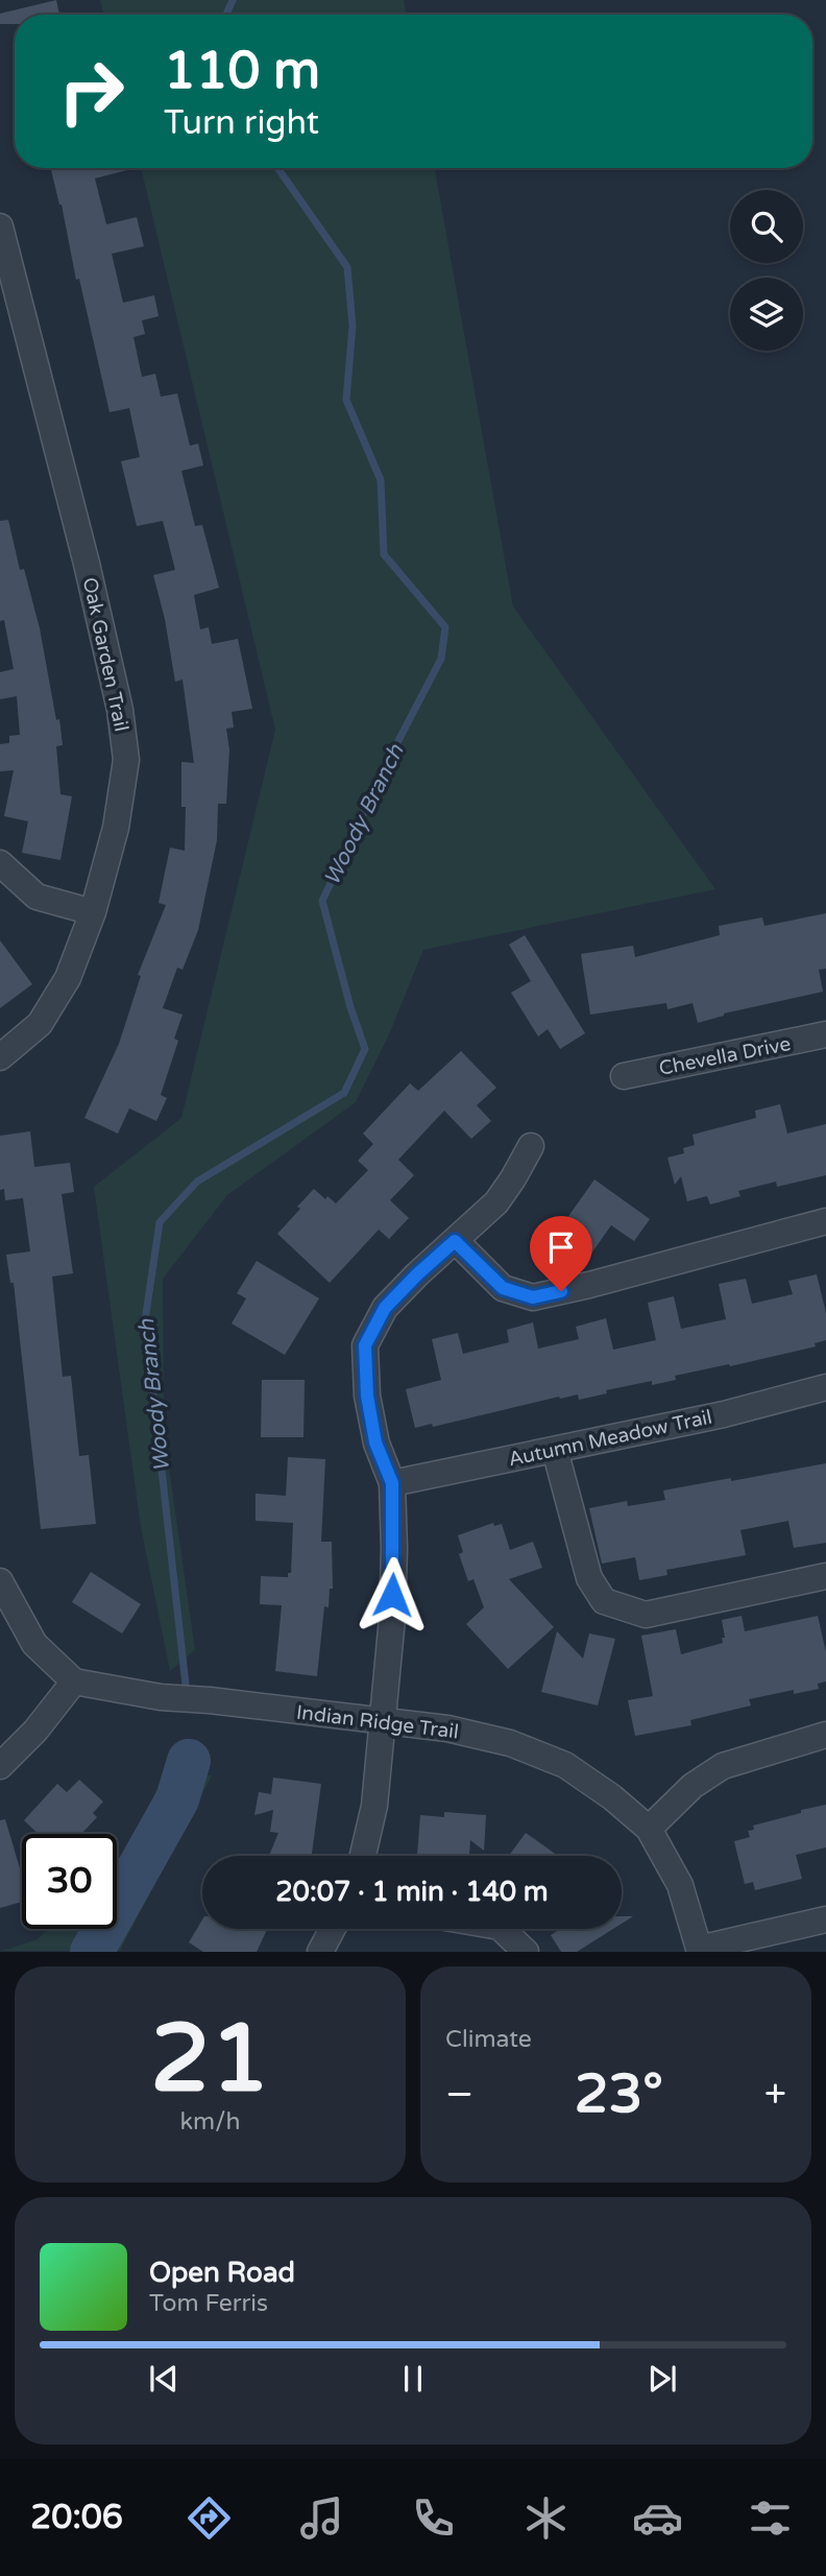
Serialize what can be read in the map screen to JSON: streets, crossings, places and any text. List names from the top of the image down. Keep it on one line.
{"streets":{"street":["Oak Garden Trail","Chevella Drive","Autumn Meadow Trail","Indian Ridge Trail"]},"water":["Woody Branch"],"page":{"turn":["110 m","Turn right"],"limit":"30","trip":"20:07 · 1 min · 140 m","tile":[["21","km/h"],"Climate"],"heat":["−","23°","+"],"song":["Open Road","Tom Ferris"],"tabs":"20:06"}}
